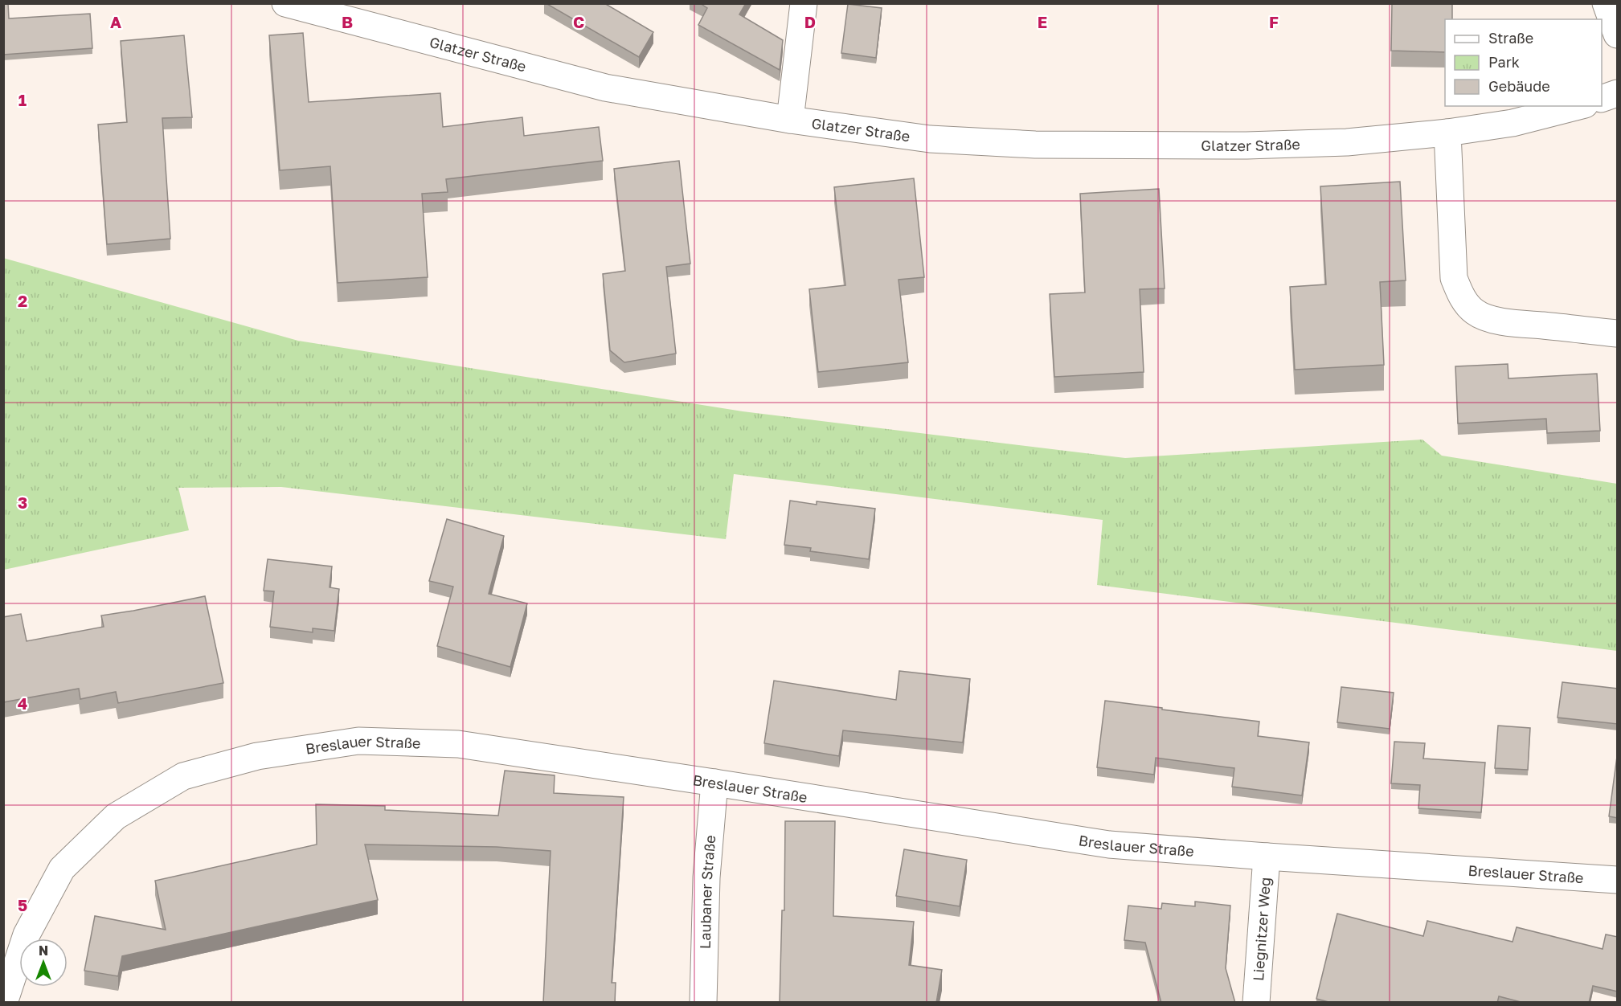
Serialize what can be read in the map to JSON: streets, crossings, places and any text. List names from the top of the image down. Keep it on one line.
{"streets":{"street":["Glatzer Straße","Breslauer Straße","Laubaner Straße","Liegnitzer Weg"]},"crossings":[["Breslauer Straße","Laubaner Straße"],["Breslauer Straße","Liegnitzer Weg"]],"legend":["Straße","Park","Gebäude"],"north":"top","grid":{"columns":["A","B","C","D","E","F"],"rows":["1","2","3","4","5"]}}
